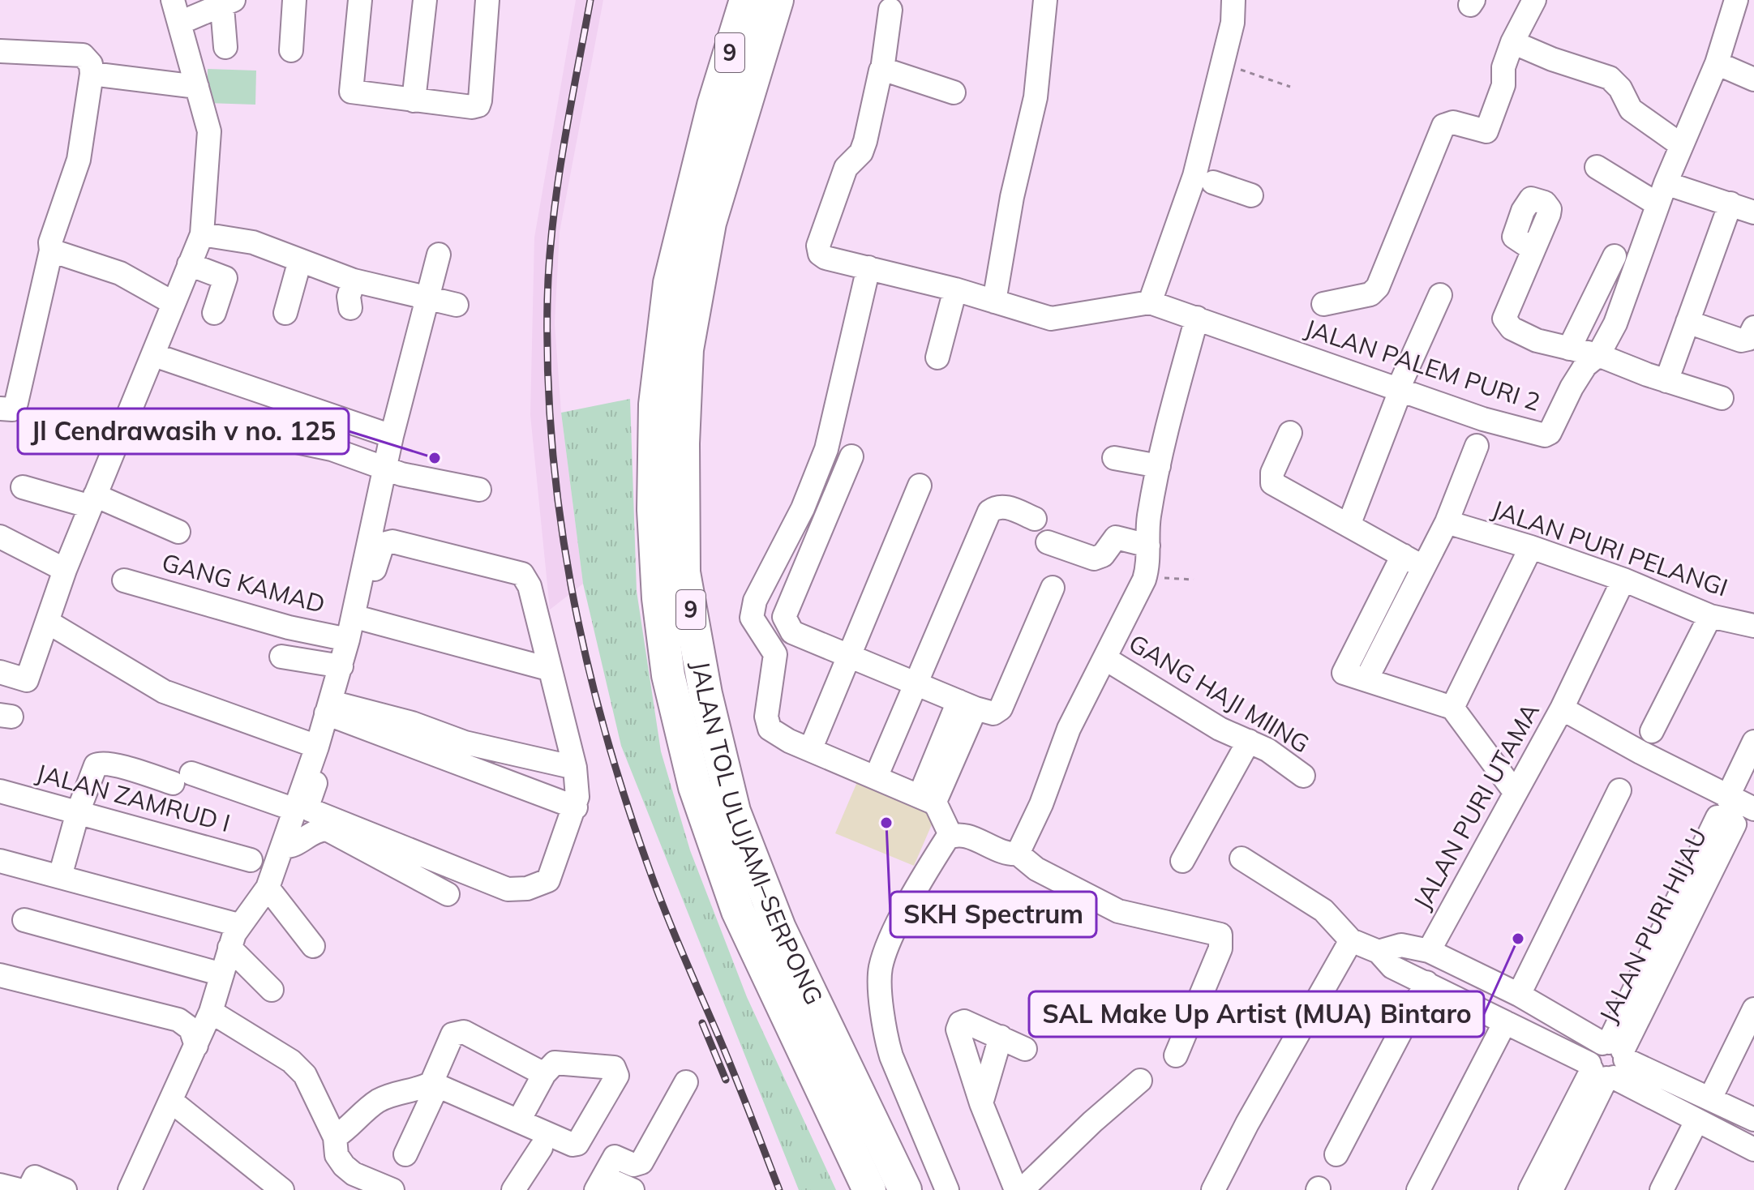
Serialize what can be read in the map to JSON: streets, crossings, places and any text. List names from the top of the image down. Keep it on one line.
{"streets":{"highway":["9","JALAN TOL ULUJAMI–SERPONG"],"street":["JALAN PALEM PURI 2","JALAN PURI PELANGI","GANG KAMAD","GANG HAJI MIING","JALAN ZAMRUD I","JALAN PURI UTAMA","JALAN PURI HIJAU"]},"places":["Jl Cendrawasih v no. 125","SKH Spectrum","SAL Make Up Artist (MUA) Bintaro"]}
